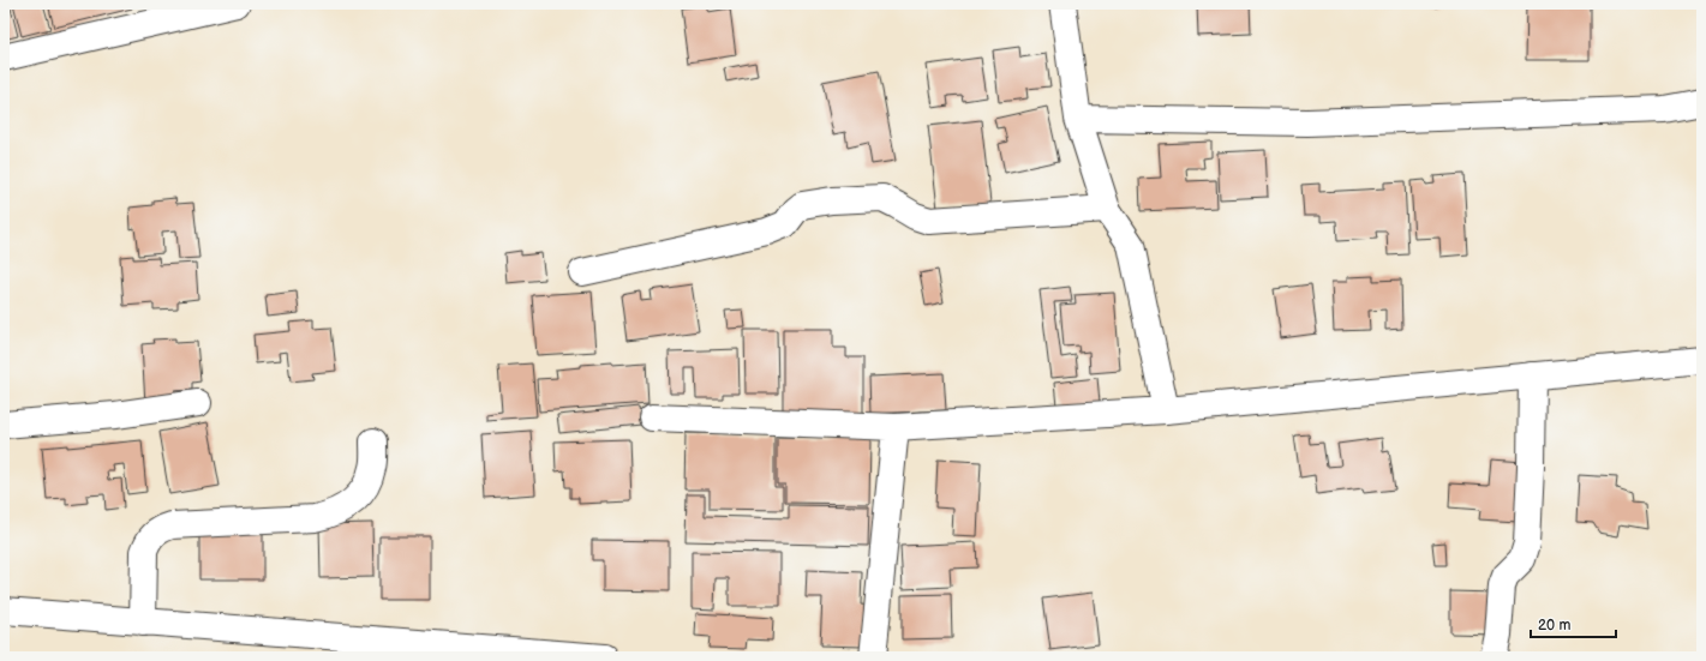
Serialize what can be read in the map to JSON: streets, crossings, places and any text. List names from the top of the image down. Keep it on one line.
{"scale_bar":"20 m"}
